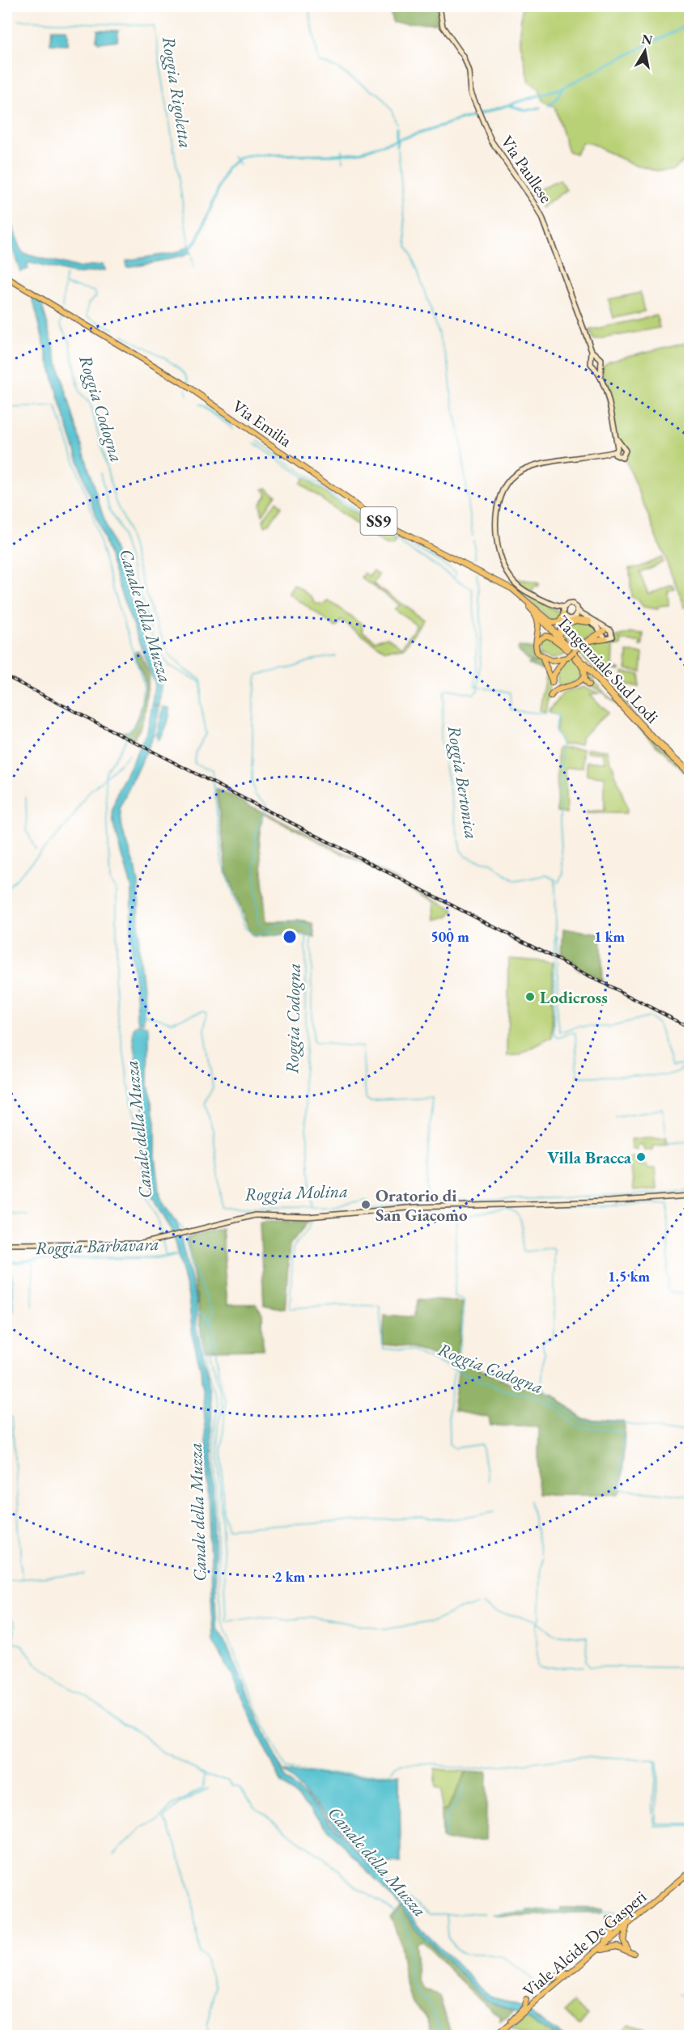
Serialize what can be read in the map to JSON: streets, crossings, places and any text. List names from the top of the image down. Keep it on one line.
{"streets":{"highway":["SS9","Tangenziale Sud Lodi"],"main road":["Via Paullese","Via Emilia","Viale Alcide De Gasperi"]},"crossings":[["Via Emilia","SS9"],["Via Emilia","Tangenziale Sud Lodi"],["SS9","Tangenziale Sud Lodi"]],"water":["Roggia Rigoletta","Roggia Codogna","Canale della Muzza","Roggia Bertonica","Roggia Molina","Roggia Barbavara"],"places":["Lodicross","Villa Bracca","Oratorio di San Giacomo"],"north":"top","rings":["500 m","1 km","1.5 km","2 km"]}
